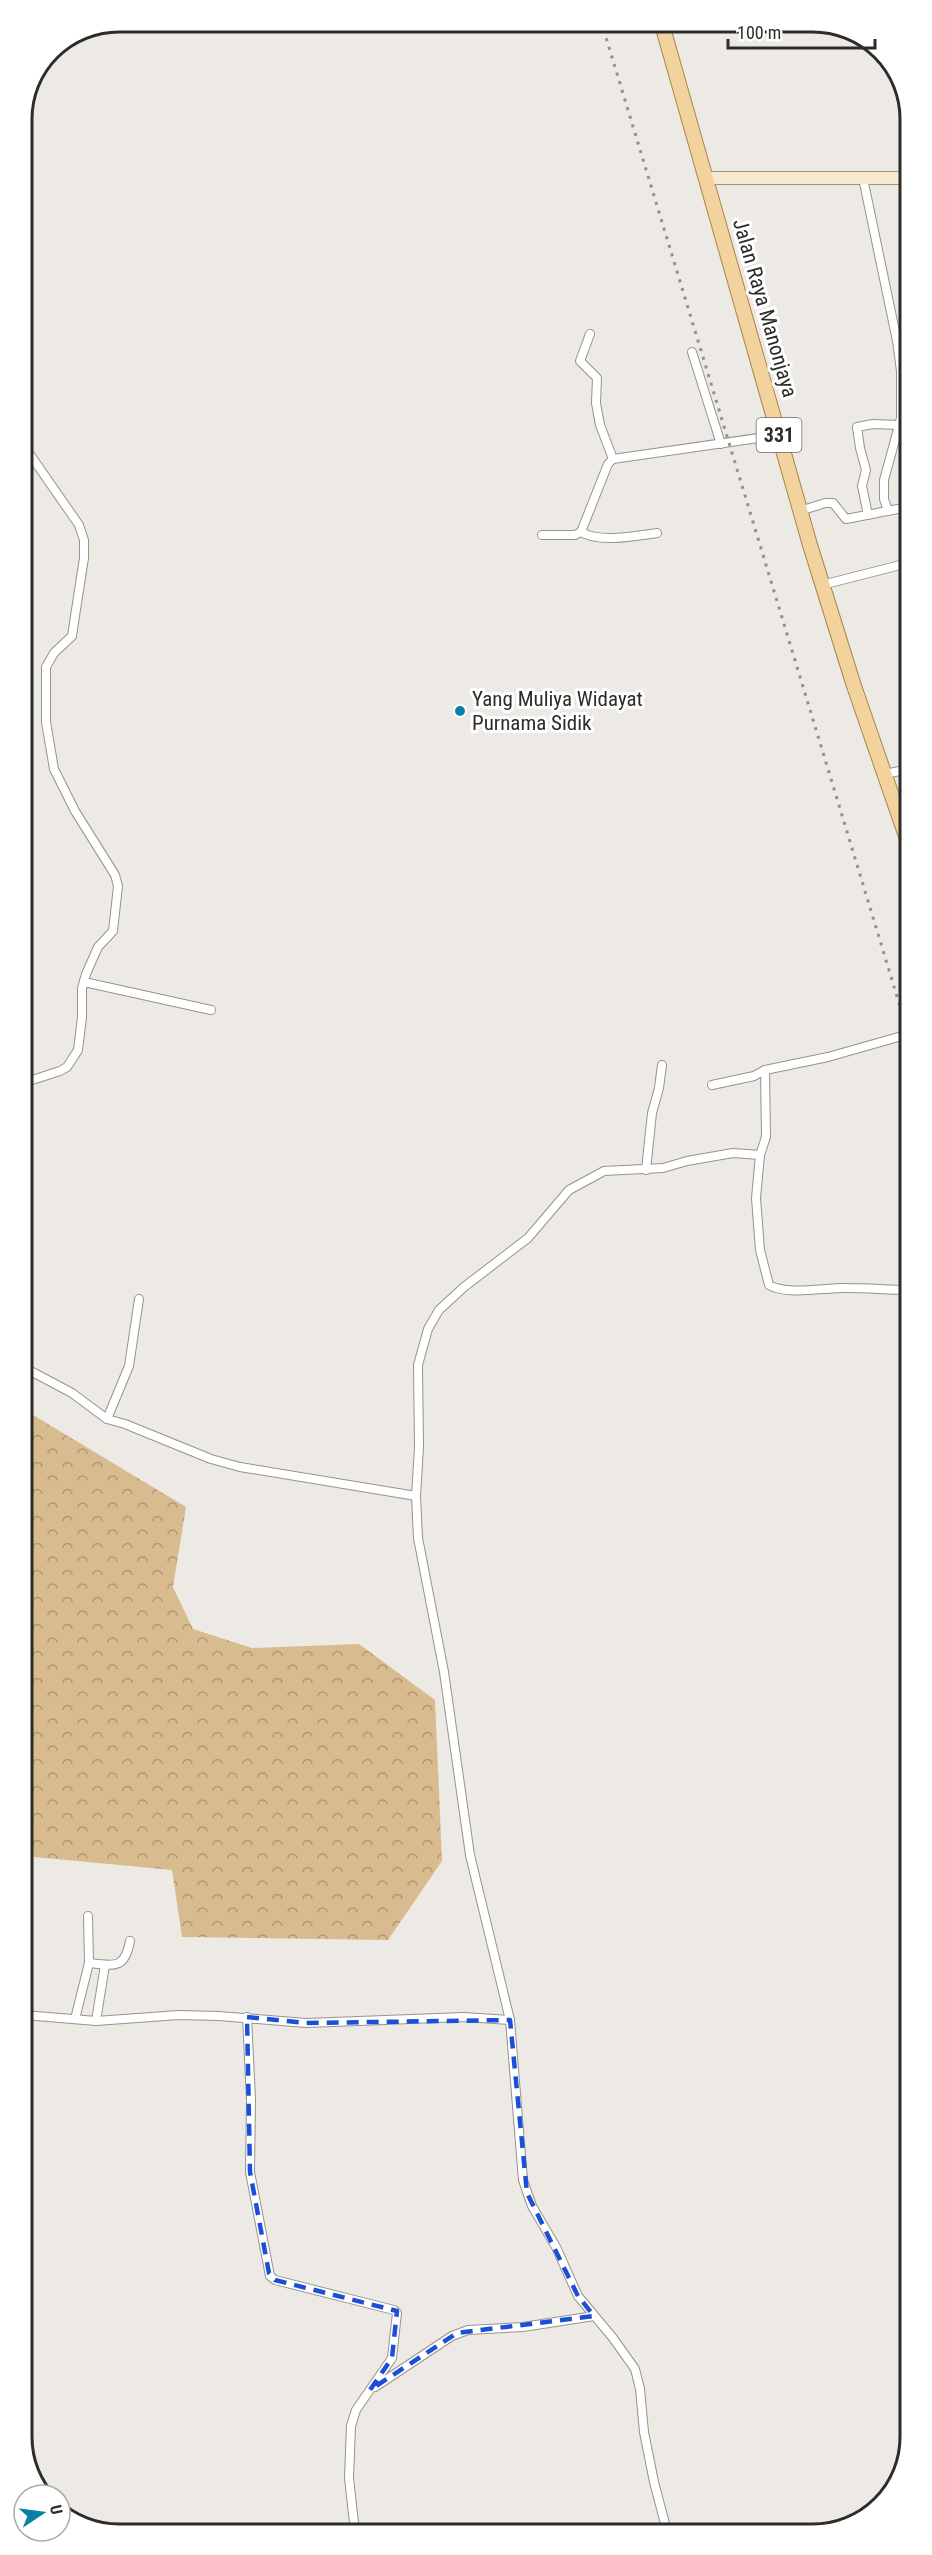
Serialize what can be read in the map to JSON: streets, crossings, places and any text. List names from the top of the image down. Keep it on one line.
{"streets":{"main road":["Jalan Raya Manonjaya","331"]},"places":["Yang Muliya Widayat Purnama Sidik"],"scale_bar":"100 m","north":"right"}
